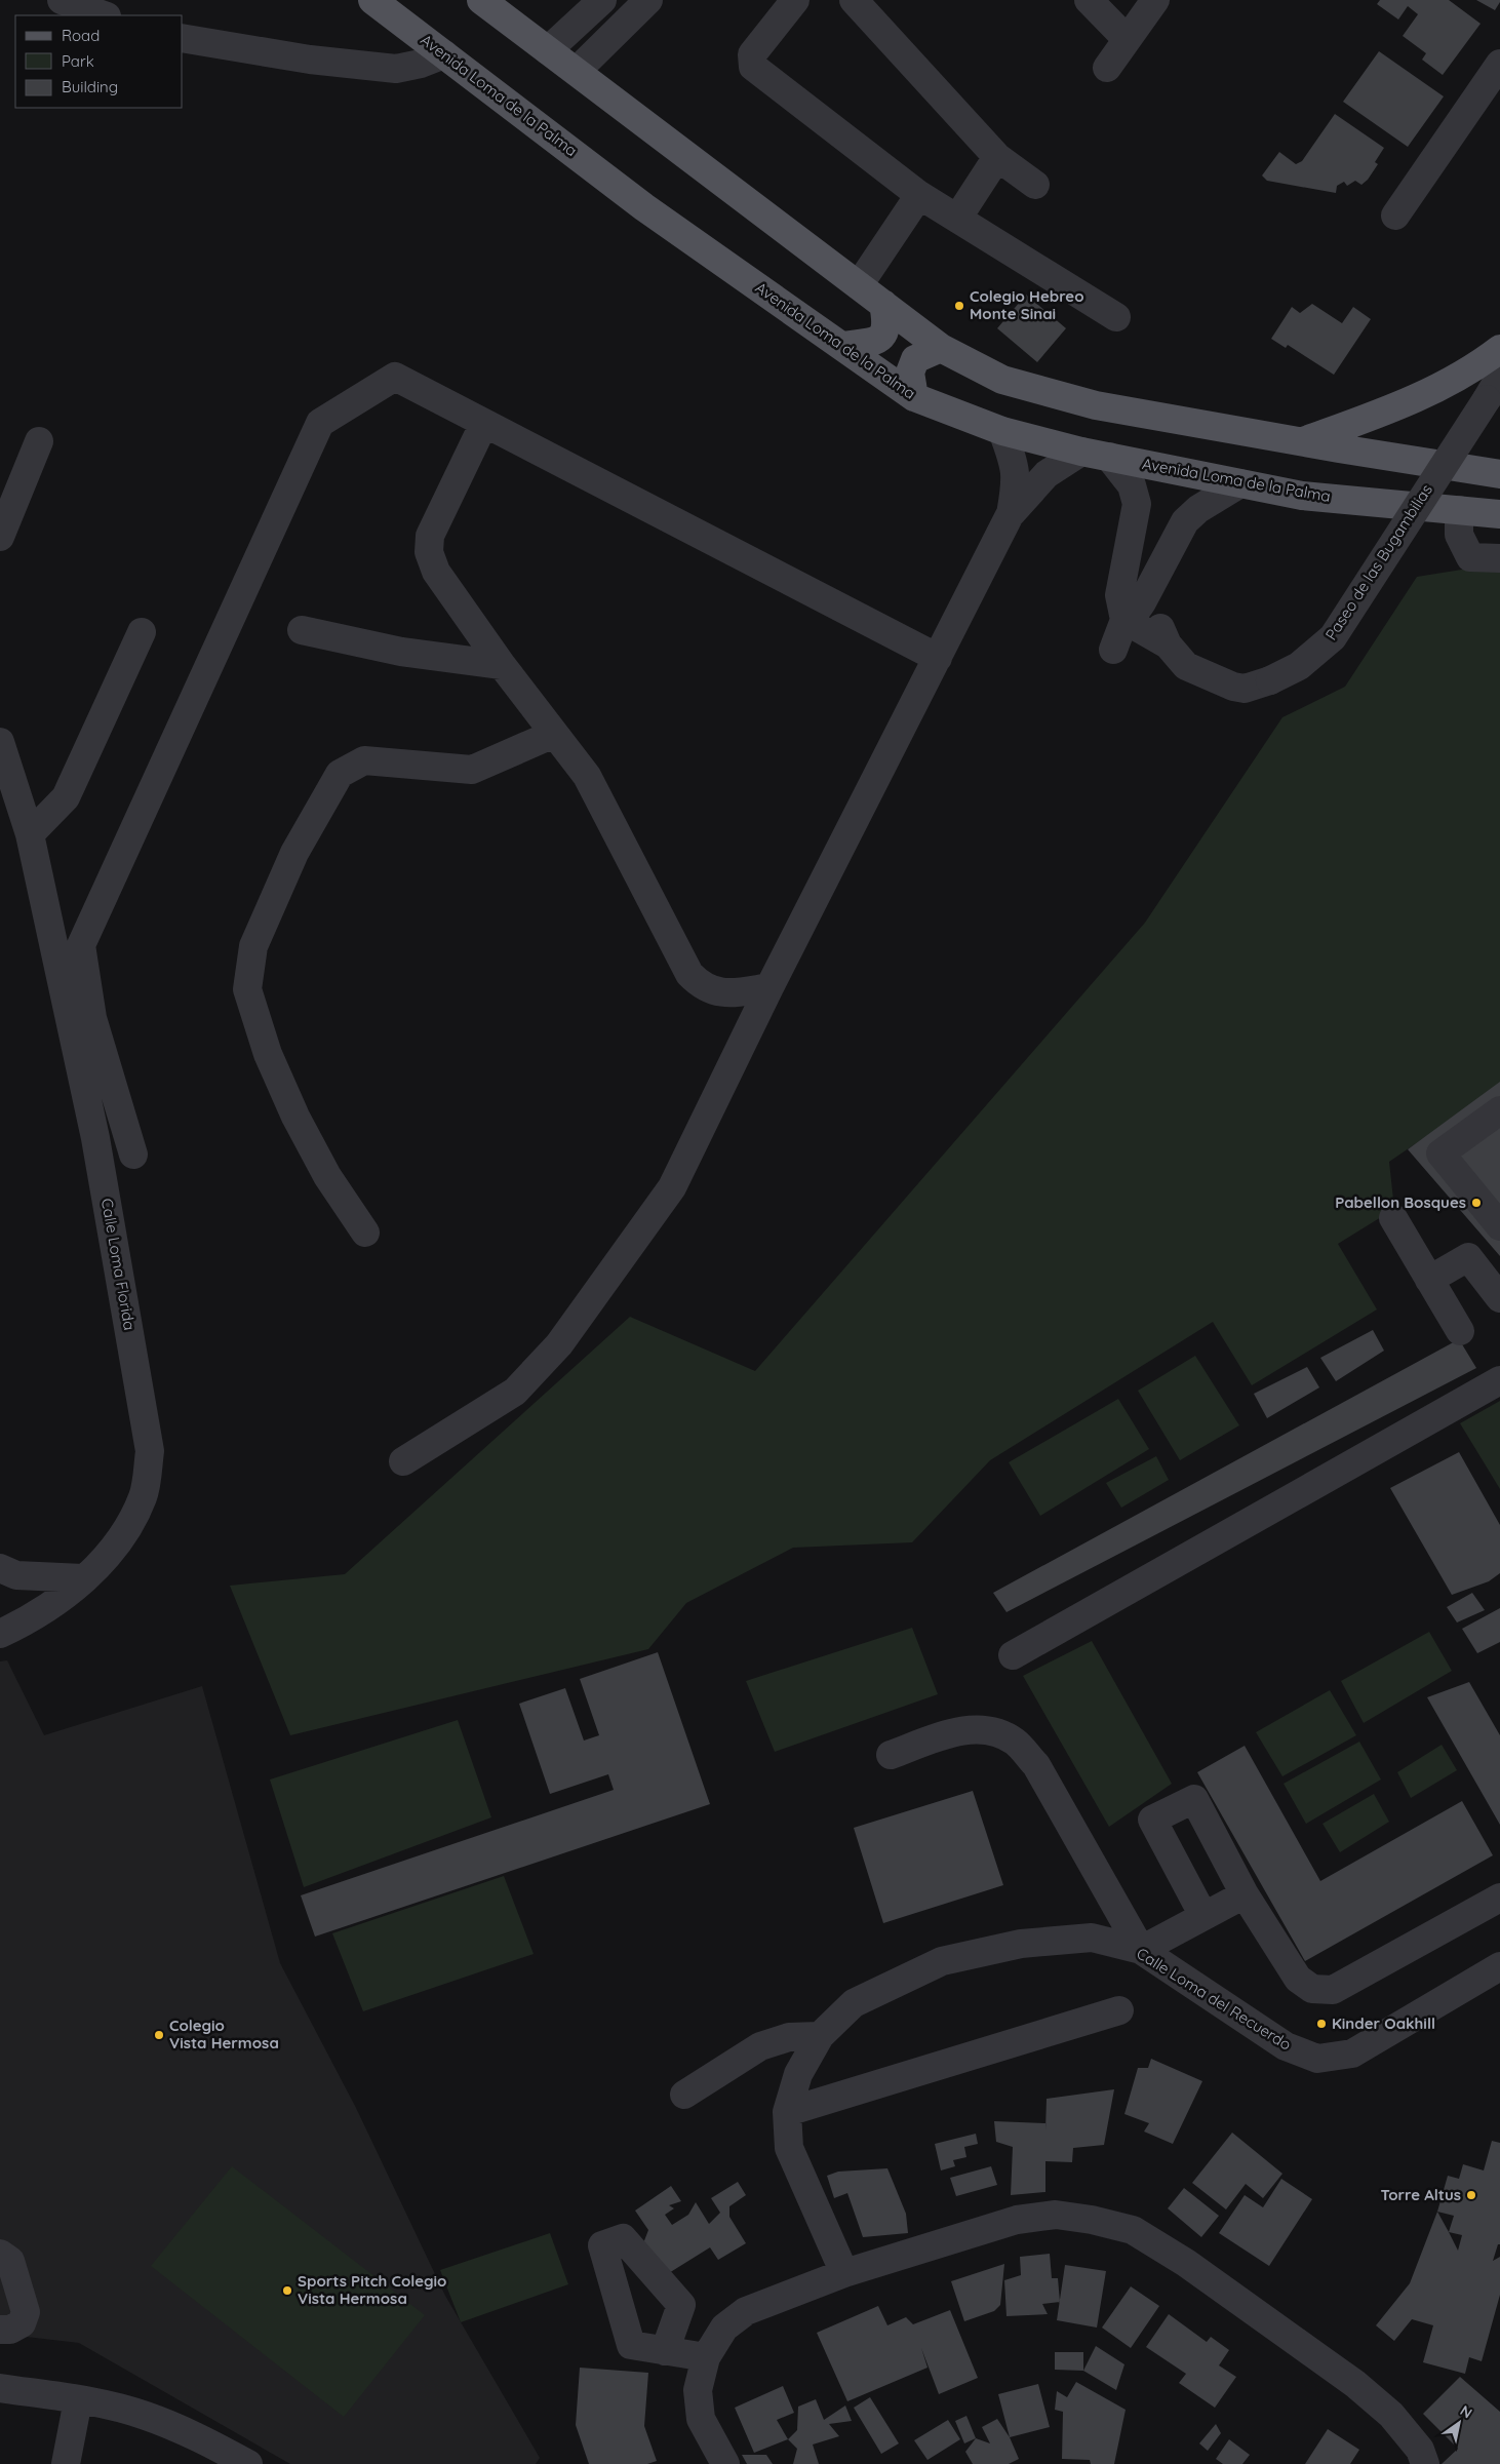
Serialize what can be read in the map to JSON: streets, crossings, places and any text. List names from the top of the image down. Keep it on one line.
{"streets":{"main road":["Avenida Loma de la Palma"],"street":["Paseo de las Bugambilias","Calle Loma Florida","Calle Loma del Recuerdo"]},"places":["Colegio Hebreo Monte Sinai","Pabellon Bosques","Kinder Oakhill","Colegio Vista Hermosa","Torre Altus","Sports Pitch Colegio Vista Hermosa"],"legend":["Road","Park","Building"],"north":"top right"}
